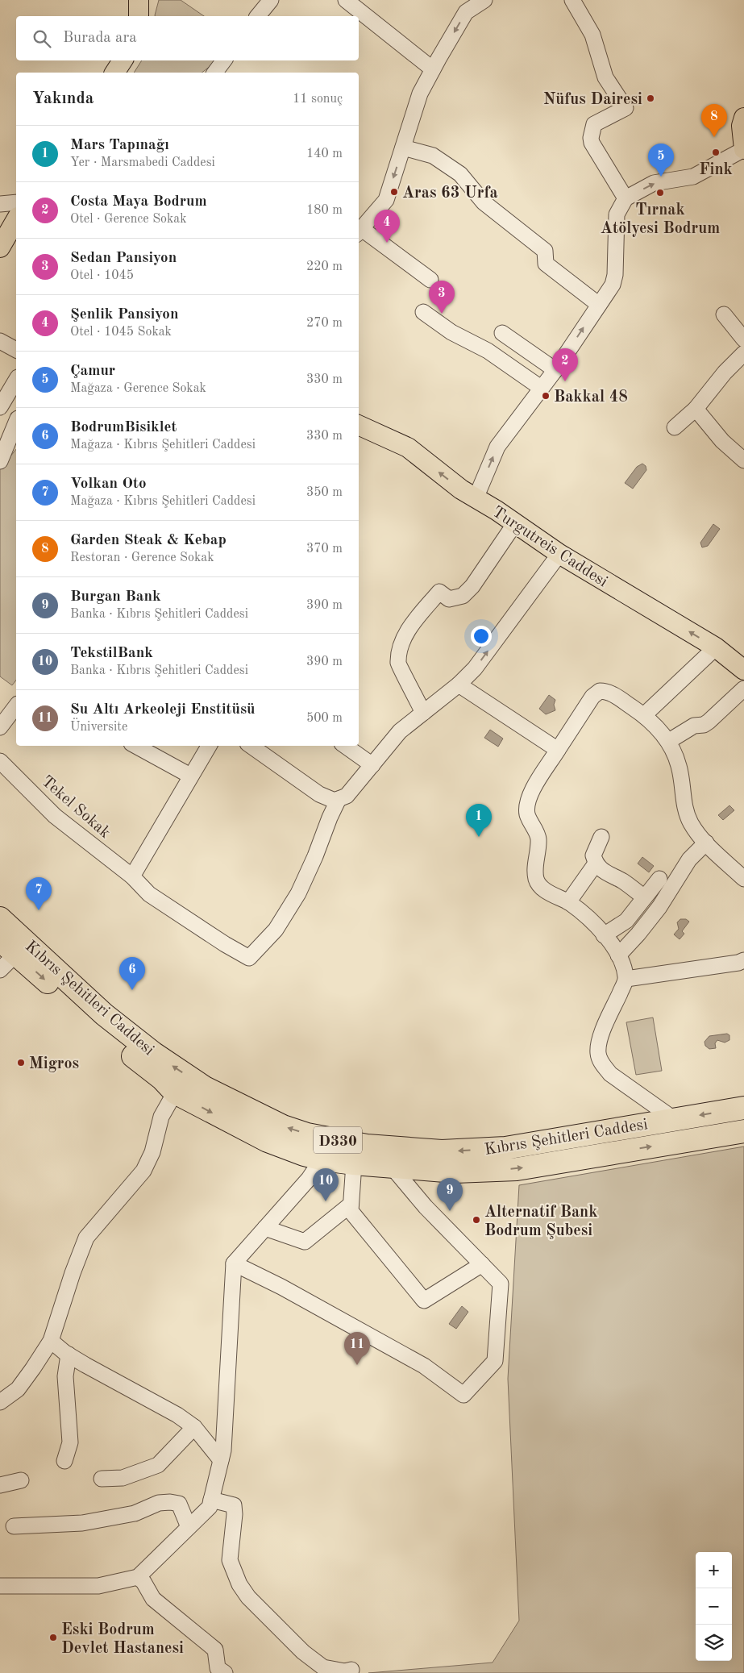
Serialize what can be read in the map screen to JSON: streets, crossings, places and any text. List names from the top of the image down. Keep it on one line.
{"streets":{"highway":["Kıbrıs Şehitleri Caddesi","D330"],"main road":["Turgutreis Caddesi"],"street":["Tekel Sokak"]},"one_way":["Turgutreis Caddesi"],"places":["Nüfus Dairesi","Fink","Aras 63 Urfa","Tırnak Atölyesi Bodrum","Bakkal 48","Migros","Alternatif Bank Bodrum Şubesi","Eski Bodrum Devlet Hastanesi"],"page":{"search":"Burada ara","heading":["Yakında","11 sonuç"],"pins":["8","5","4","3","2","1","7","6","10","9","11"],"list":[{"mark":"1","name":"Mars Tapınağı","note":"Yer · Marsmabedi Caddesi","value":"140 m"},{"mark":"2","name":"Costa Maya Bodrum","note":"Otel · Gerence Sokak","value":"180 m"},{"mark":"3","name":"Sedan Pansiyon","note":"Otel · 1045","value":"220 m"},{"mark":"4","name":"Şenlik Pansiyon","note":"Otel · 1045 Sokak","value":"270 m"},{"mark":"5","name":"Çamur","note":"Mağaza · Gerence Sokak","value":"330 m"},{"mark":"6","name":"BodrumBisiklet","note":"Mağaza · Kıbrıs Şehitleri Caddesi","value":"330 m"},{"mark":"7","name":"Volkan Oto","note":"Mağaza · Kıbrıs Şehitleri Caddesi","value":"350 m"},{"mark":"8","name":"Garden Steak & Kebap","note":"Restoran · Gerence Sokak","value":"370 m"},{"mark":"9","name":"Burgan Bank","note":"Banka · Kıbrıs Şehitleri Caddesi","value":"390 m"},{"mark":"10","name":"TekstilBank","note":"Banka · Kıbrıs Şehitleri Caddesi","value":"390 m"},{"mark":"11","name":"Su Altı Arkeoleji Enstitüsü","note":"Üniversite","value":"500 m"}],"map_buttons":["+","−"]}}
